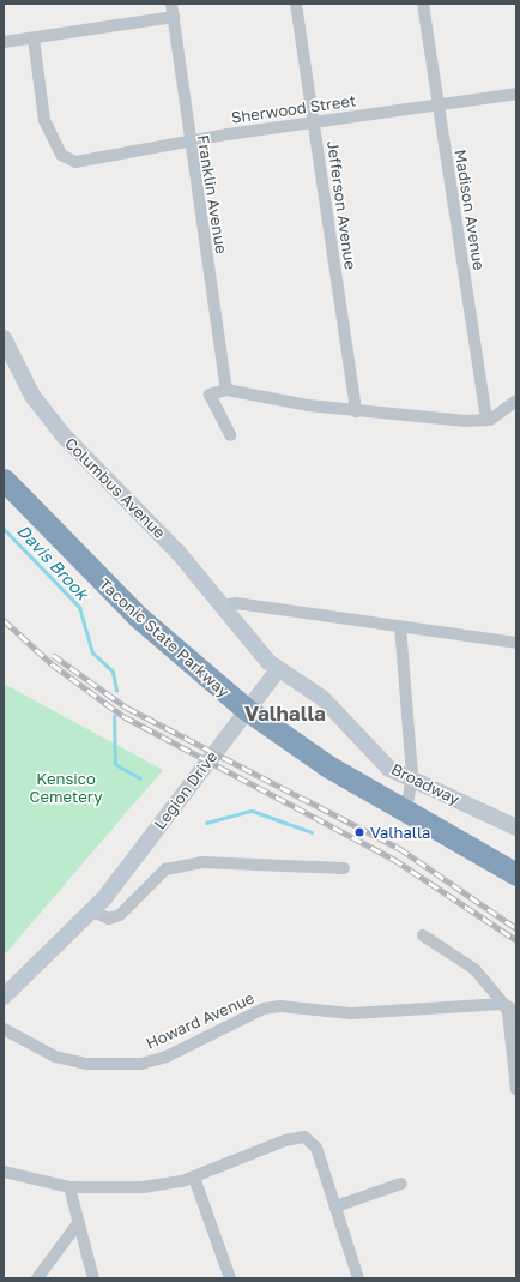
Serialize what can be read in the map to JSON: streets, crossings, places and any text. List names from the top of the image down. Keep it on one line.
{"streets":{"highway":["Taconic State Parkway"],"street":["Sherwood Street","Franklin Avenue","Jefferson Avenue","Madison Avenue","Columbus Avenue","Broadway","Legion Drive","Howard Avenue"]},"crossings":[["Sherwood Street","Franklin Avenue"],["Sherwood Street","Jefferson Avenue"],["Sherwood Street","Madison Avenue"],["Columbus Avenue","Broadway"],["Broadway","Legion Drive"]],"districts":["Valhalla"],"water":["Davis Brook"],"parks":["Kensico Cemetery"],"places":["Valhalla"]}
